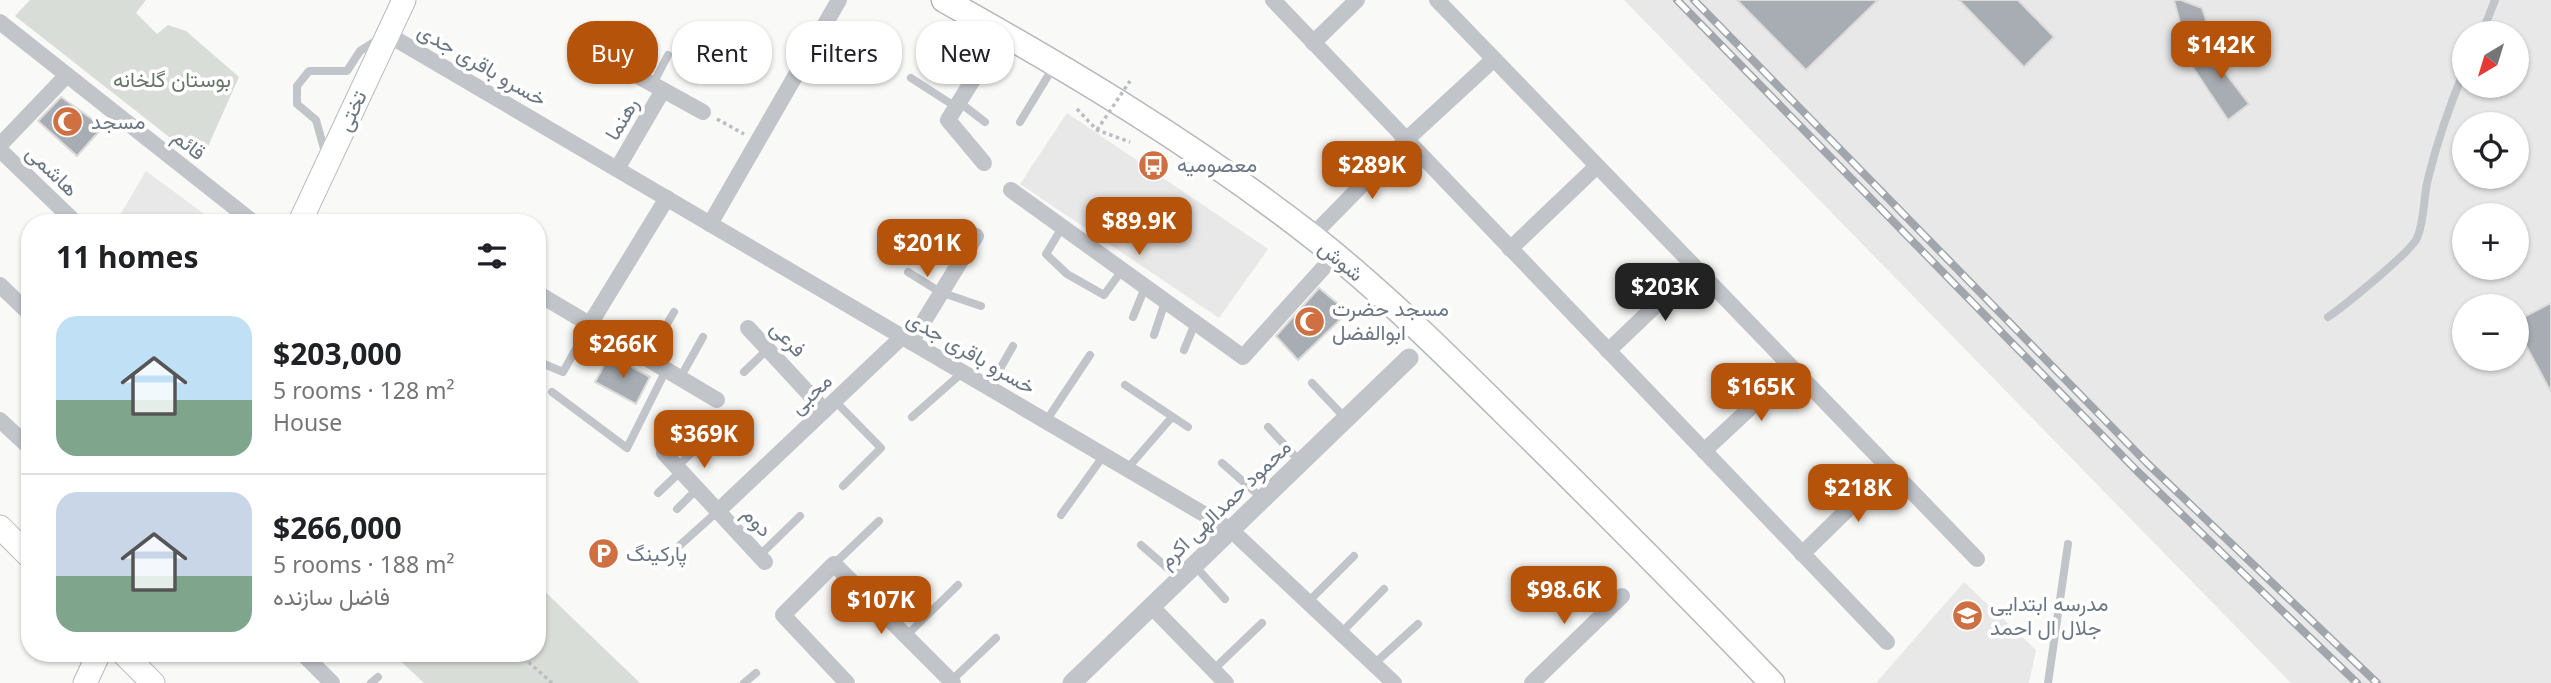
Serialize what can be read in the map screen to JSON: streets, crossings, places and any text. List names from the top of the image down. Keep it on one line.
{"streets":{"main road":["تختی","شوش"],"street":["خسرو باقری جدی","رهنما","قائم","هاشمی","فرعی","محبی","محمود حمدالهی اکرم","دوم"]},"crossings":[["خسرو باقری جدی","تختی"],["خسرو باقری جدی","رهنما"],["خسرو باقری جدی","محبی"],["خسرو باقری جدی","محمود حمدالهی اکرم"],["قائم","هاشمی"],["فرعی","محبی"],["محبی","دوم"]],"parks":["بوستان گلخانه"],"places":{"mosque":["مسجد","مسجد حضرت ابوالفضل"],"bus stop":["معصومیه"],"parking":["پارکینگ"],"school or university":["مدرسه ابتدایی جلال ال احمد"]},"north":"bottom left","page":{"map_buttons":["+","−"],"price":["$142K","$289K","$89.9K","$201K","$203K","$266K","$165K","$369K","$218K","$98.6K","$107K"],"chip":["Buy","Rent","Filters","New"],"heading":"11 homes","list":[{"name":"$203,000","note":"5 rooms · 128 m² · House"},{"name":"$266,000","note":"5 rooms · 188 m² · فاضل سازنده"}]}}
